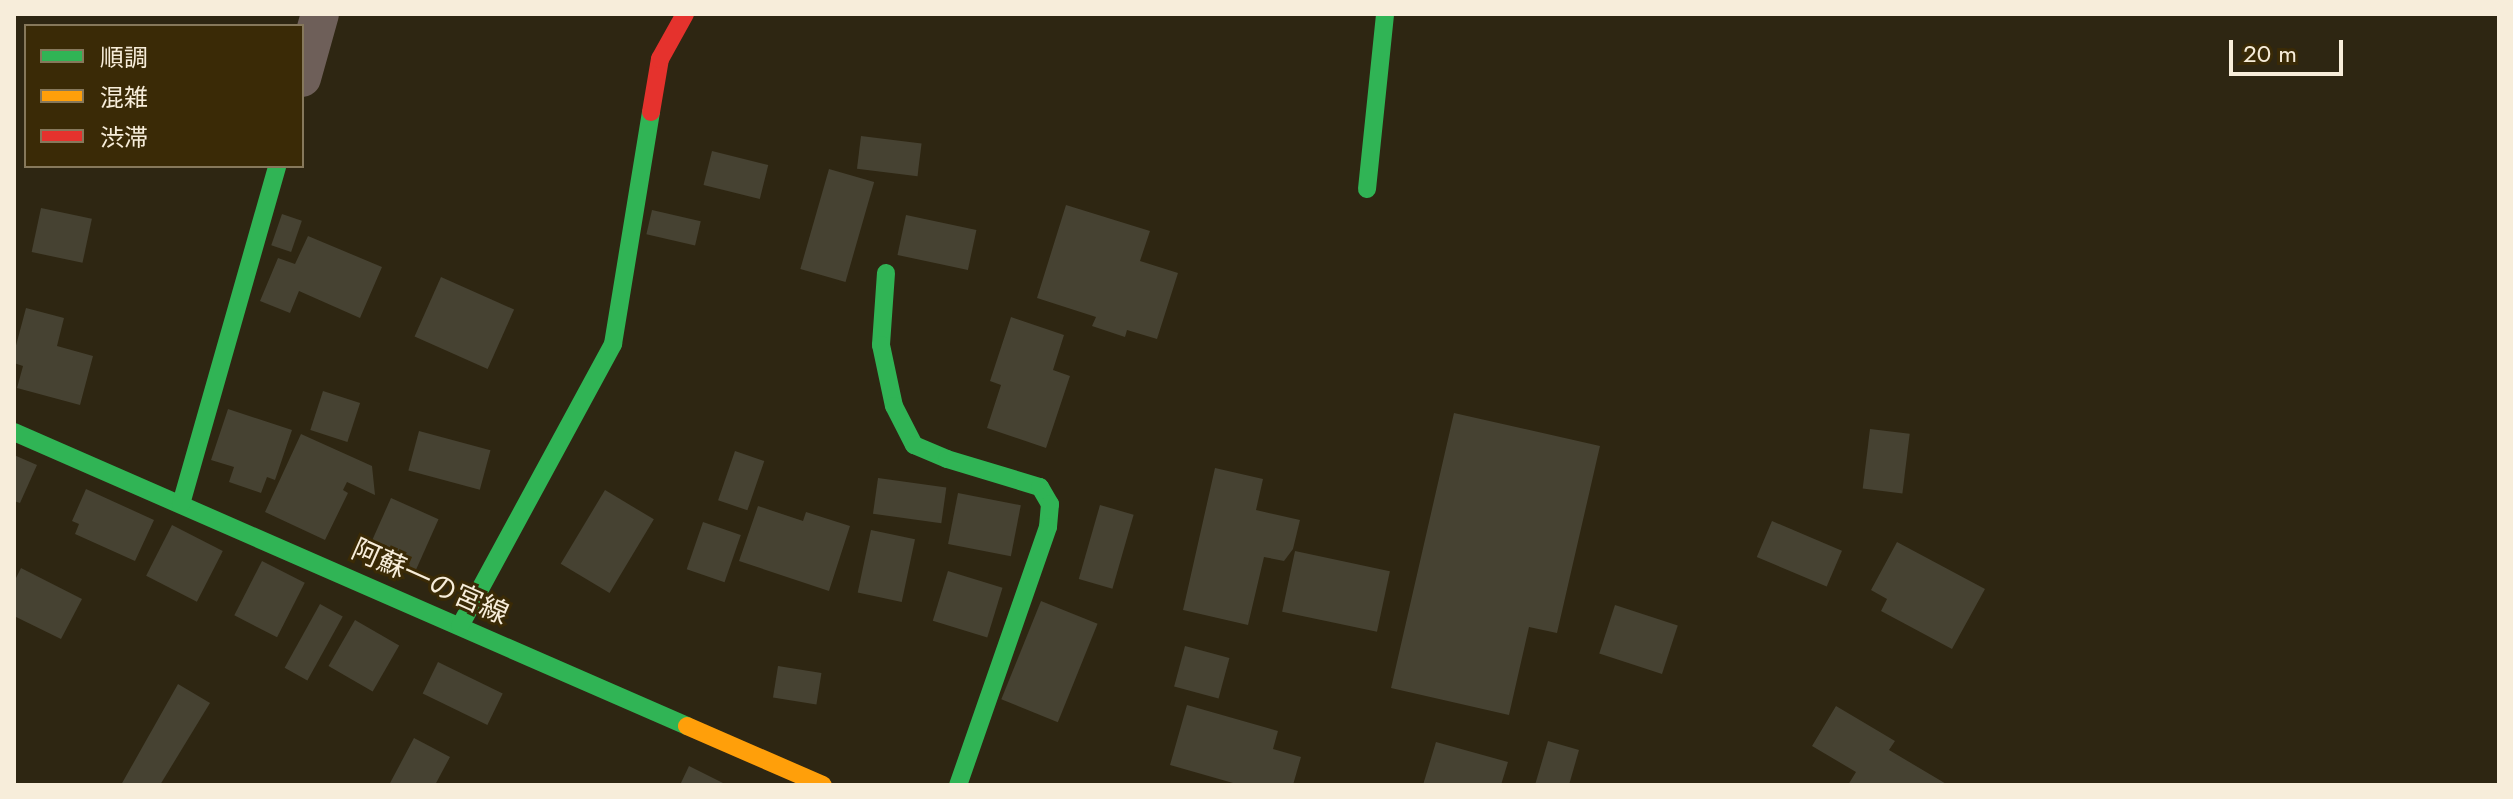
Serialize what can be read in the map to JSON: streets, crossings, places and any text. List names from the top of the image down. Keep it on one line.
{"streets":{"street":["阿蘇一の宮線"]},"legend":["順調","混雑","渋滞"],"scale_bar":"20 m"}
